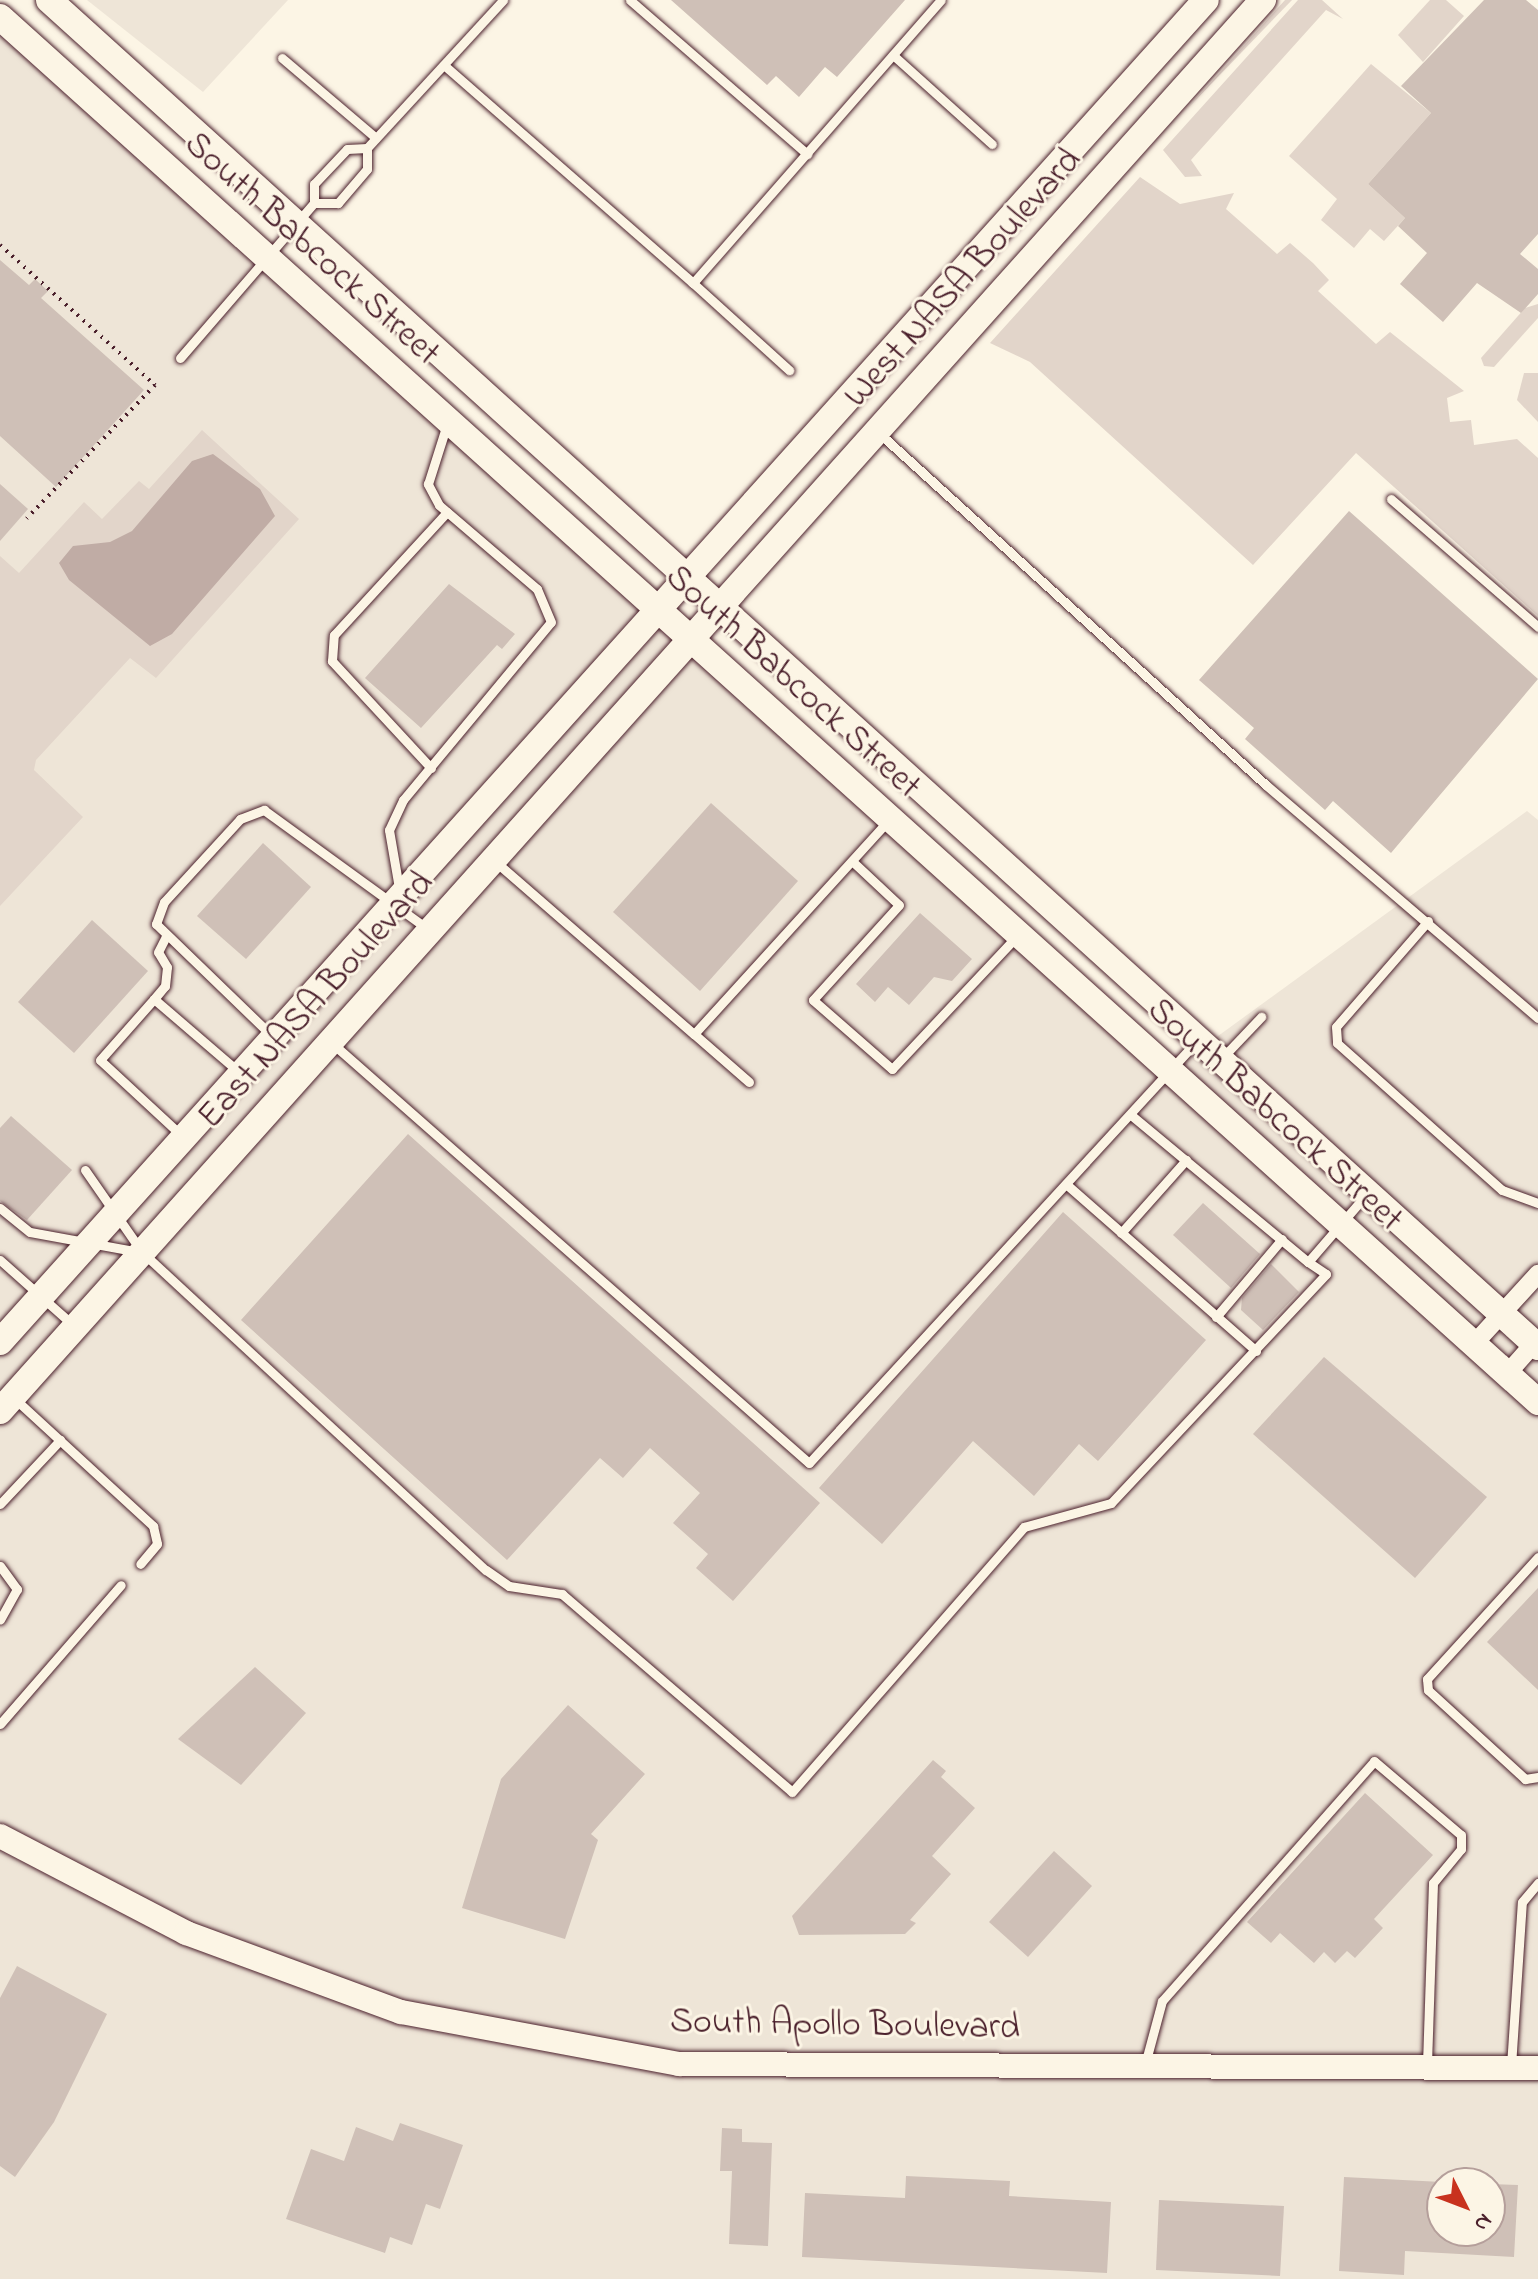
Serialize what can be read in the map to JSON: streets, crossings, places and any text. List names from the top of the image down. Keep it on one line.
{"streets":{"main road":["South Babcock Street","West NASA Boulevard","East NASA Boulevard"],"street":["South Apollo Boulevard"]},"crossings":[["South Babcock Street","West NASA Boulevard"],["South Babcock Street","East NASA Boulevard"],["West NASA Boulevard","East NASA Boulevard"]],"north":"bottom right"}
